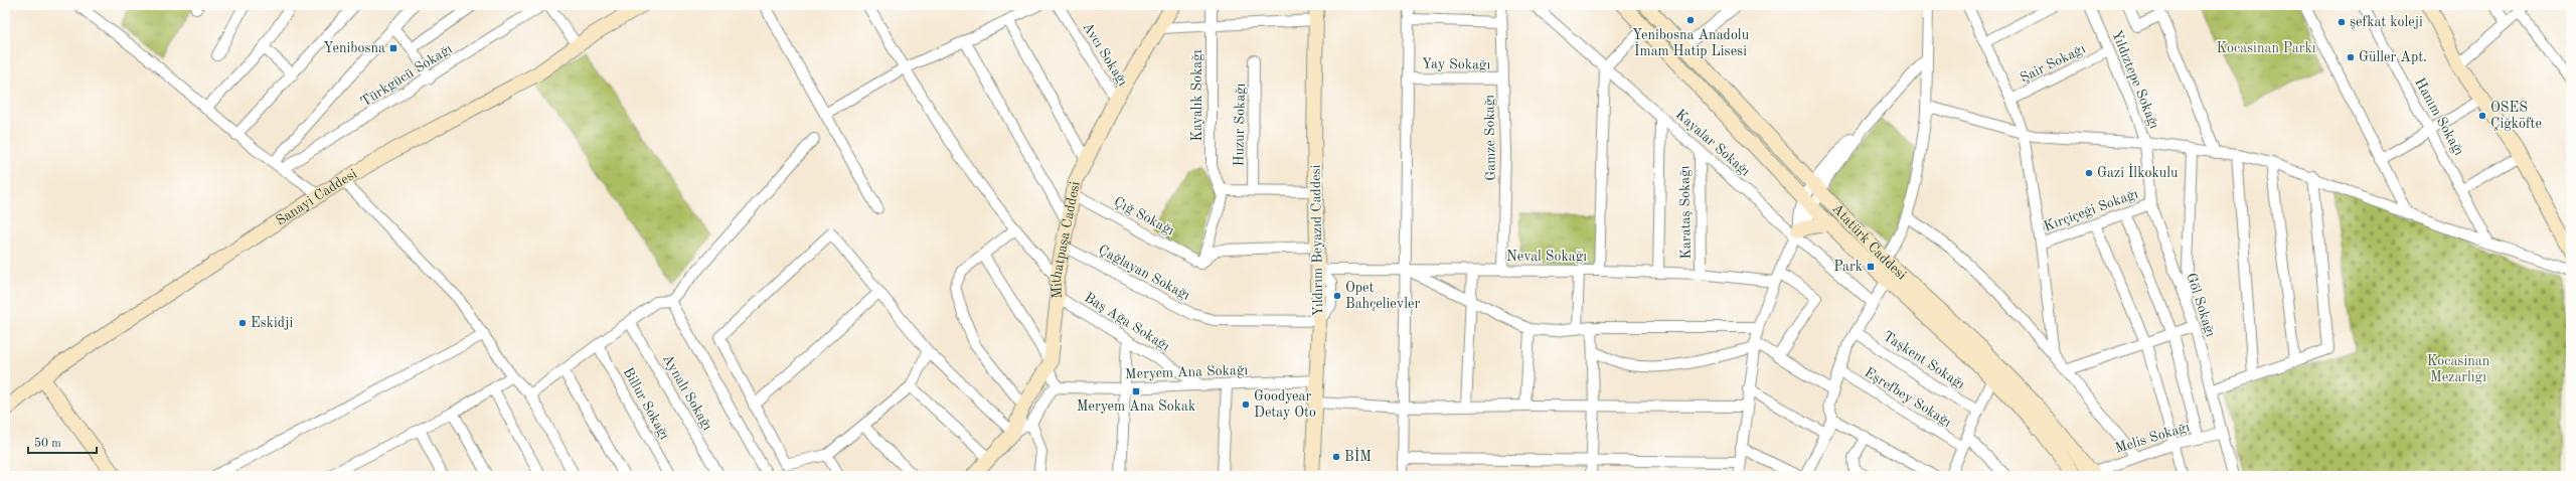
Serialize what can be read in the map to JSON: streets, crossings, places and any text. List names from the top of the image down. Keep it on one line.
{"streets":{"main road":["Sanayi Caddesi","Mithatpaşa Caddesi","Yıldırım Beyazıd Caddesi","Atatürk Caddesi"],"street":["Avcı Sokağı","Şair Sokağı","Yay Sokağı","Türkgücü Sokağı","Yıldıztepe Sokağı","Kayalık Sokağı","Hanım Sokağı","Huzur Sokağı","Gamze Sokağı","Kayalar Sokağı","Kırçiçeği Sokağı","Karataş Sokağı","Çığ Sokağı","Neval Sokağı","Çağlayan Sokağı","Göl Sokağı","Baş Ağa Sokağı","Taşkent Sokağı","Meryem Ana Sokağı","Aynalı Sokağı","Eşrefbey Sokağı","Billur Sokağı","Melis Sokağı"]},"crossings":[["Avcı Sokağı","Mithatpaşa Caddesi"],["Şair Sokağı","Yıldıztepe Sokağı"],["Yay Sokağı","Gamze Sokağı"],["Yıldıztepe Sokağı","Göl Sokağı"],["Gamze Sokağı","Neval Sokağı"],["Kayalar Sokağı","Karataş Sokağı"],["Kırçiçeği Sokağı","Göl Sokağı"],["Karataş Sokağı","Neval Sokağı"],["Çığ Sokağı","Mithatpaşa Caddesi"],["Mithatpaşa Caddesi","Çağlayan Sokağı"],["Mithatpaşa Caddesi","Baş Ağa Sokağı"],["Yıldırım Beyazıd Caddesi","Neval Sokağı"],["Yıldırım Beyazıd Caddesi","Çağlayan Sokağı"],["Yıldırım Beyazıd Caddesi","Meryem Ana Sokağı"],["Atatürk Caddesi","Melis Sokağı"],["Göl Sokağı","Melis Sokağı"],["Baş Ağa Sokağı","Meryem Ana Sokağı"]],"parks":["Kocasinan Parkı","Kocasinan Mezarlığı"],"places":{"other":["Yenibosna Anadolu İmam Hatip Lisesi","şefkat koleji","Güller Apt.","OSES Çiğköfte","Gazi İlkokulu","Opet Bahçelievler","Eskidji","Goodyear Detay Oto","BİM"],"transit":["Yenibosna","Park","Meryem Ana Sokak"]},"scale_bar":"50 m"}
